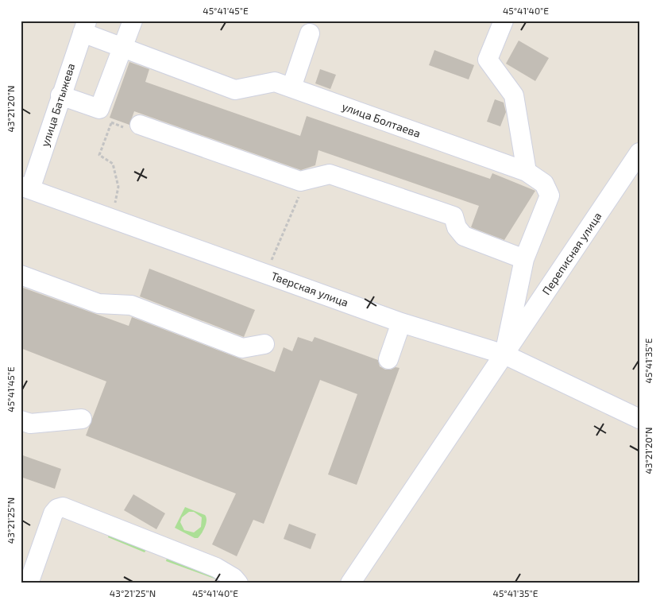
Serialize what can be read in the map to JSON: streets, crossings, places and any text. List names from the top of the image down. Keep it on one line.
{"streets":{"street":["улица Батыжева","улица Болтаева","Переписная улица","Тверская улица"]},"crossings":[["улица Батыжева","улица Болтаева"],["улица Батыжева","Тверская улица"],["улица Болтаева","Переписная улица"],["улица Болтаева","Тверская улица"],["Переписная улица","Тверская улица"]],"coordinates":["45°41'45\"E","45°41'40\"E","43°21'20\"N","45°41'35\"E","43°21'25\"N"]}
